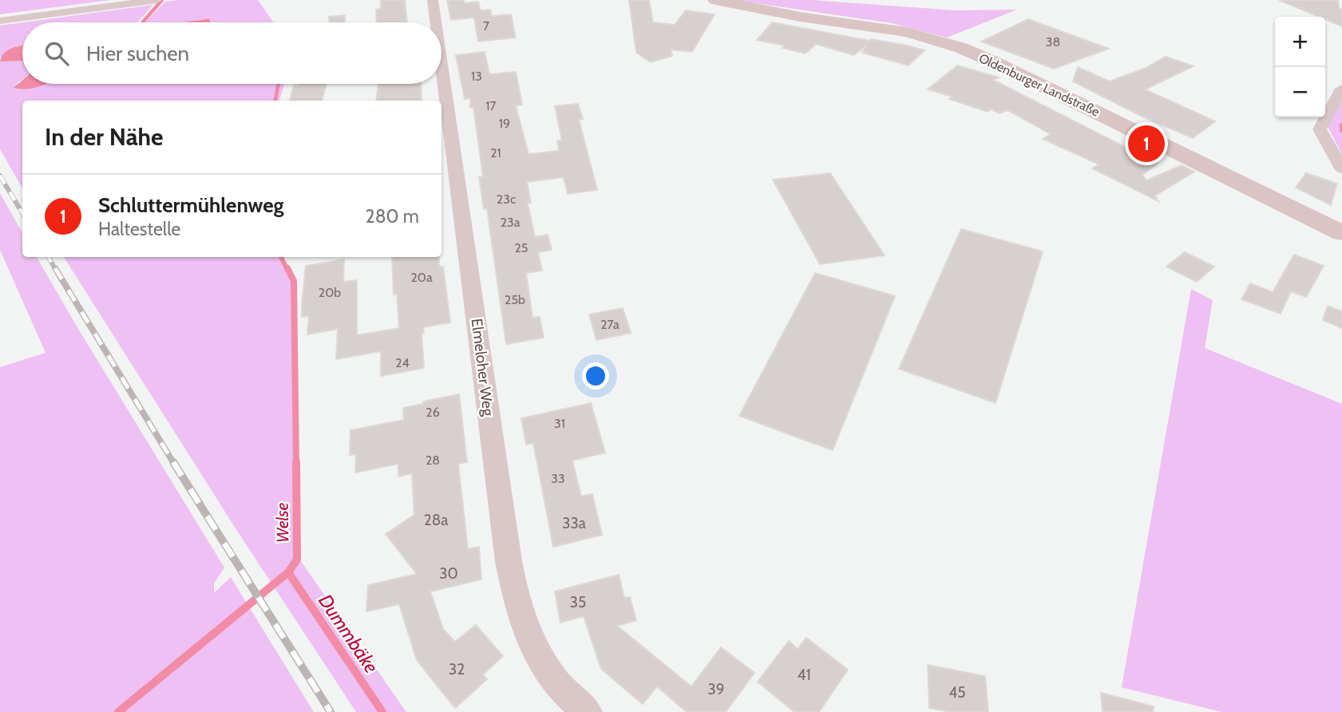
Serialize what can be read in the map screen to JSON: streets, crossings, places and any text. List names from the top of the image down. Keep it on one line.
{"streets":{"main road":["Oldenburger Landstraße"],"street":["Elmeloher Weg"]},"water":["Welse","Dummbäke"],"house_numbers":["7","38","13","17","19","21","23c","23a","25","20a","20b","25b","27a","24","26","31","28","33","28a","33a","30","35","32","41","39","45"],"page":{"map_buttons":["+","−"],"search":"Hier suchen","heading":"In der Nähe","pins":"1","list":[{"mark":"1","name":"Schluttermühlenweg","note":"Haltestelle","value":"280 m"}]}}
